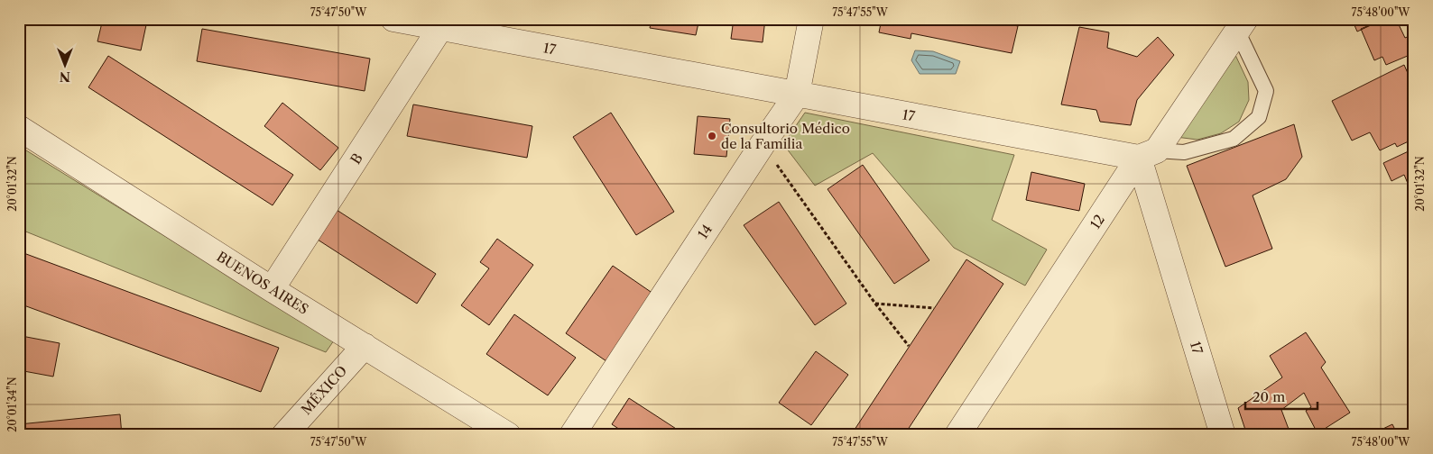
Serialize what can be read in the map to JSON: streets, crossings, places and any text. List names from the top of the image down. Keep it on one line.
{"streets":{"street":["17","B","12","14","BUENOS AIRES","MÉXICO"]},"crossings":[["17","B"],["17","12"],["17","14"],["B","BUENOS AIRES"],["BUENOS AIRES","MÉXICO"]],"places":["Consultorio Médico de la Familia"],"scale_bar":"20 m","north":"bottom","coordinates":["75°47'50\"W","75°47'55\"W","75°48'00\"W","20°01'32\"N","20°01'34\"N"]}
